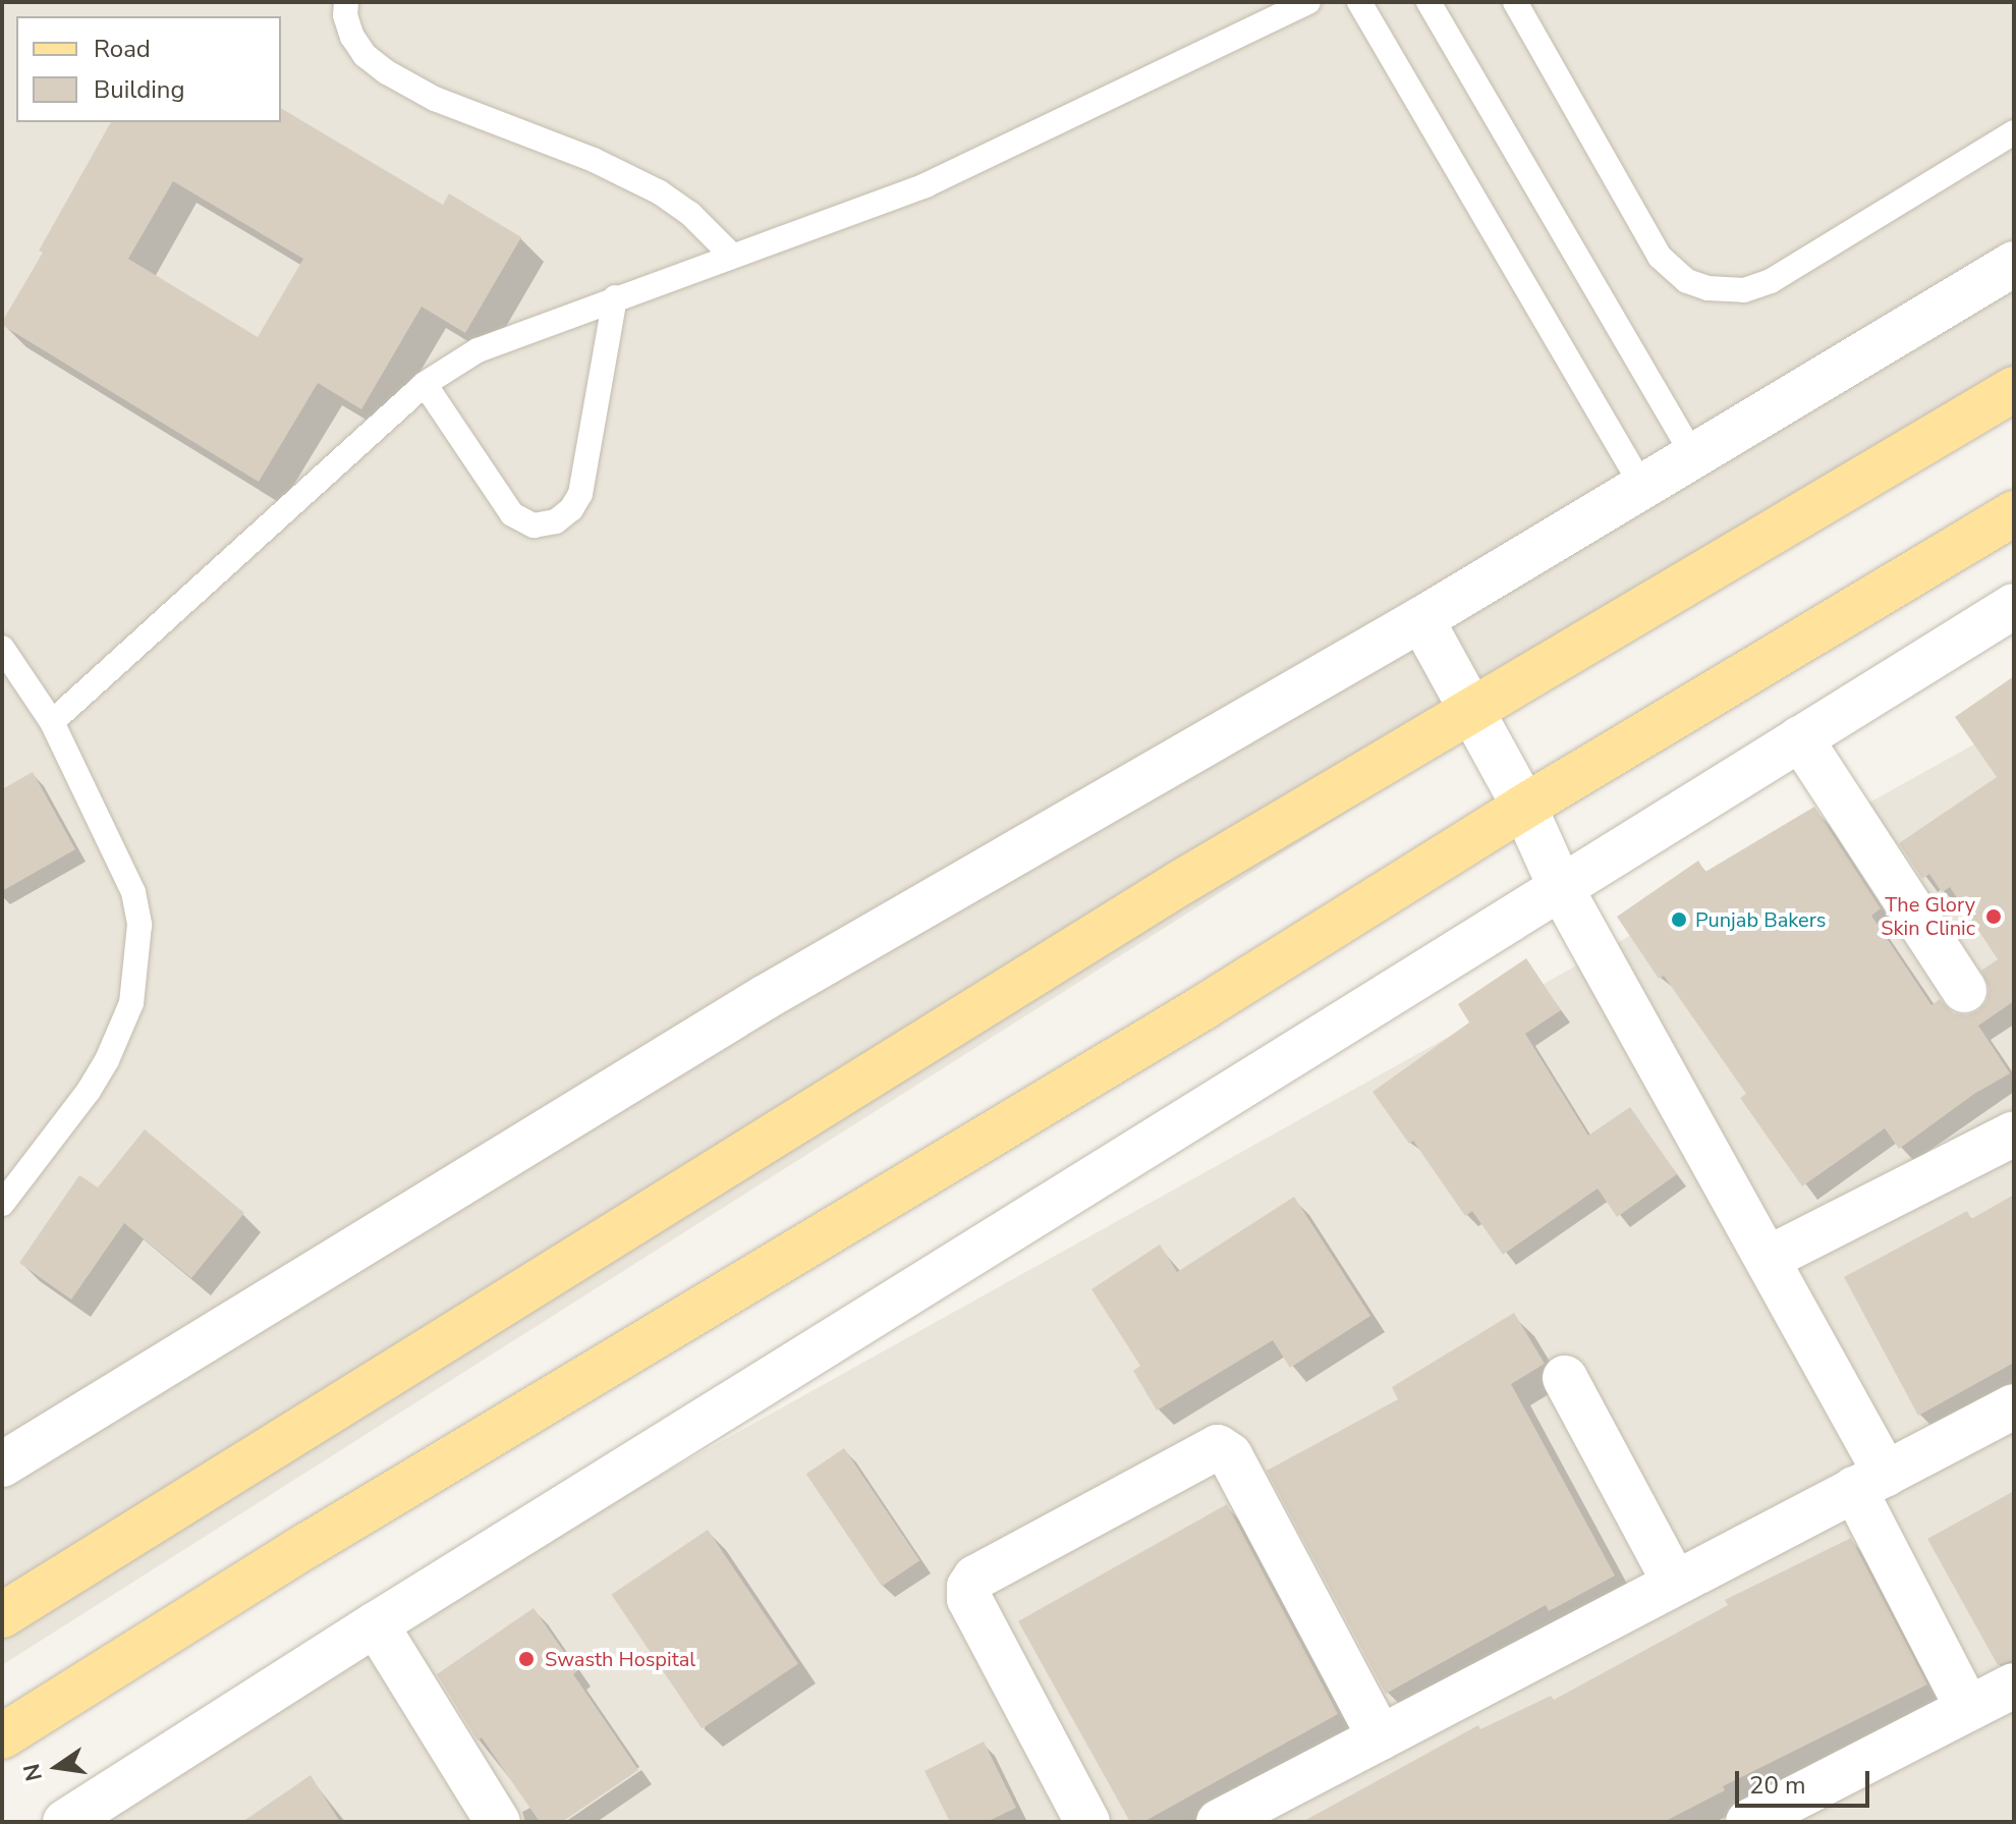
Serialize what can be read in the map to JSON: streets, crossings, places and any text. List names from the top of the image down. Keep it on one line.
{"places":["The Glory Skin Clinic","Punjab Bakers","Swasth Hospital"],"legend":["Road","Building"],"scale_bar":"20 m","north":"left"}
